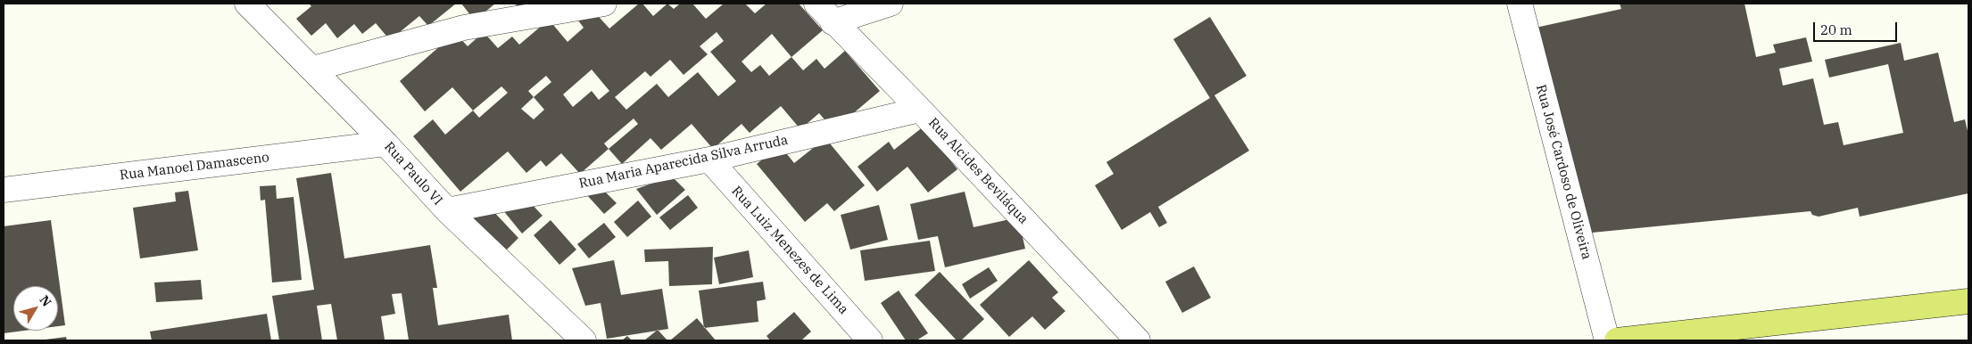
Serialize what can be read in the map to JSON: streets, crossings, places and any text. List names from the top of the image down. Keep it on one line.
{"streets":{"street":["Rua Maria Aparecida Silva Arruda","Rua Manoel Damasceno","Rua Alcides Beviláqua","Rua José Cardoso de Oliveira","Rua Paulo VI","Rua Luiz Menezes de Lima"]},"crossings":[["Rua Maria Aparecida Silva Arruda","Rua Alcides Beviláqua"],["Rua Maria Aparecida Silva Arruda","Rua Paulo VI"],["Rua Maria Aparecida Silva Arruda","Rua Luiz Menezes de Lima"],["Rua Manoel Damasceno","Rua Paulo VI"]],"scale_bar":"20 m","north":"top right"}
